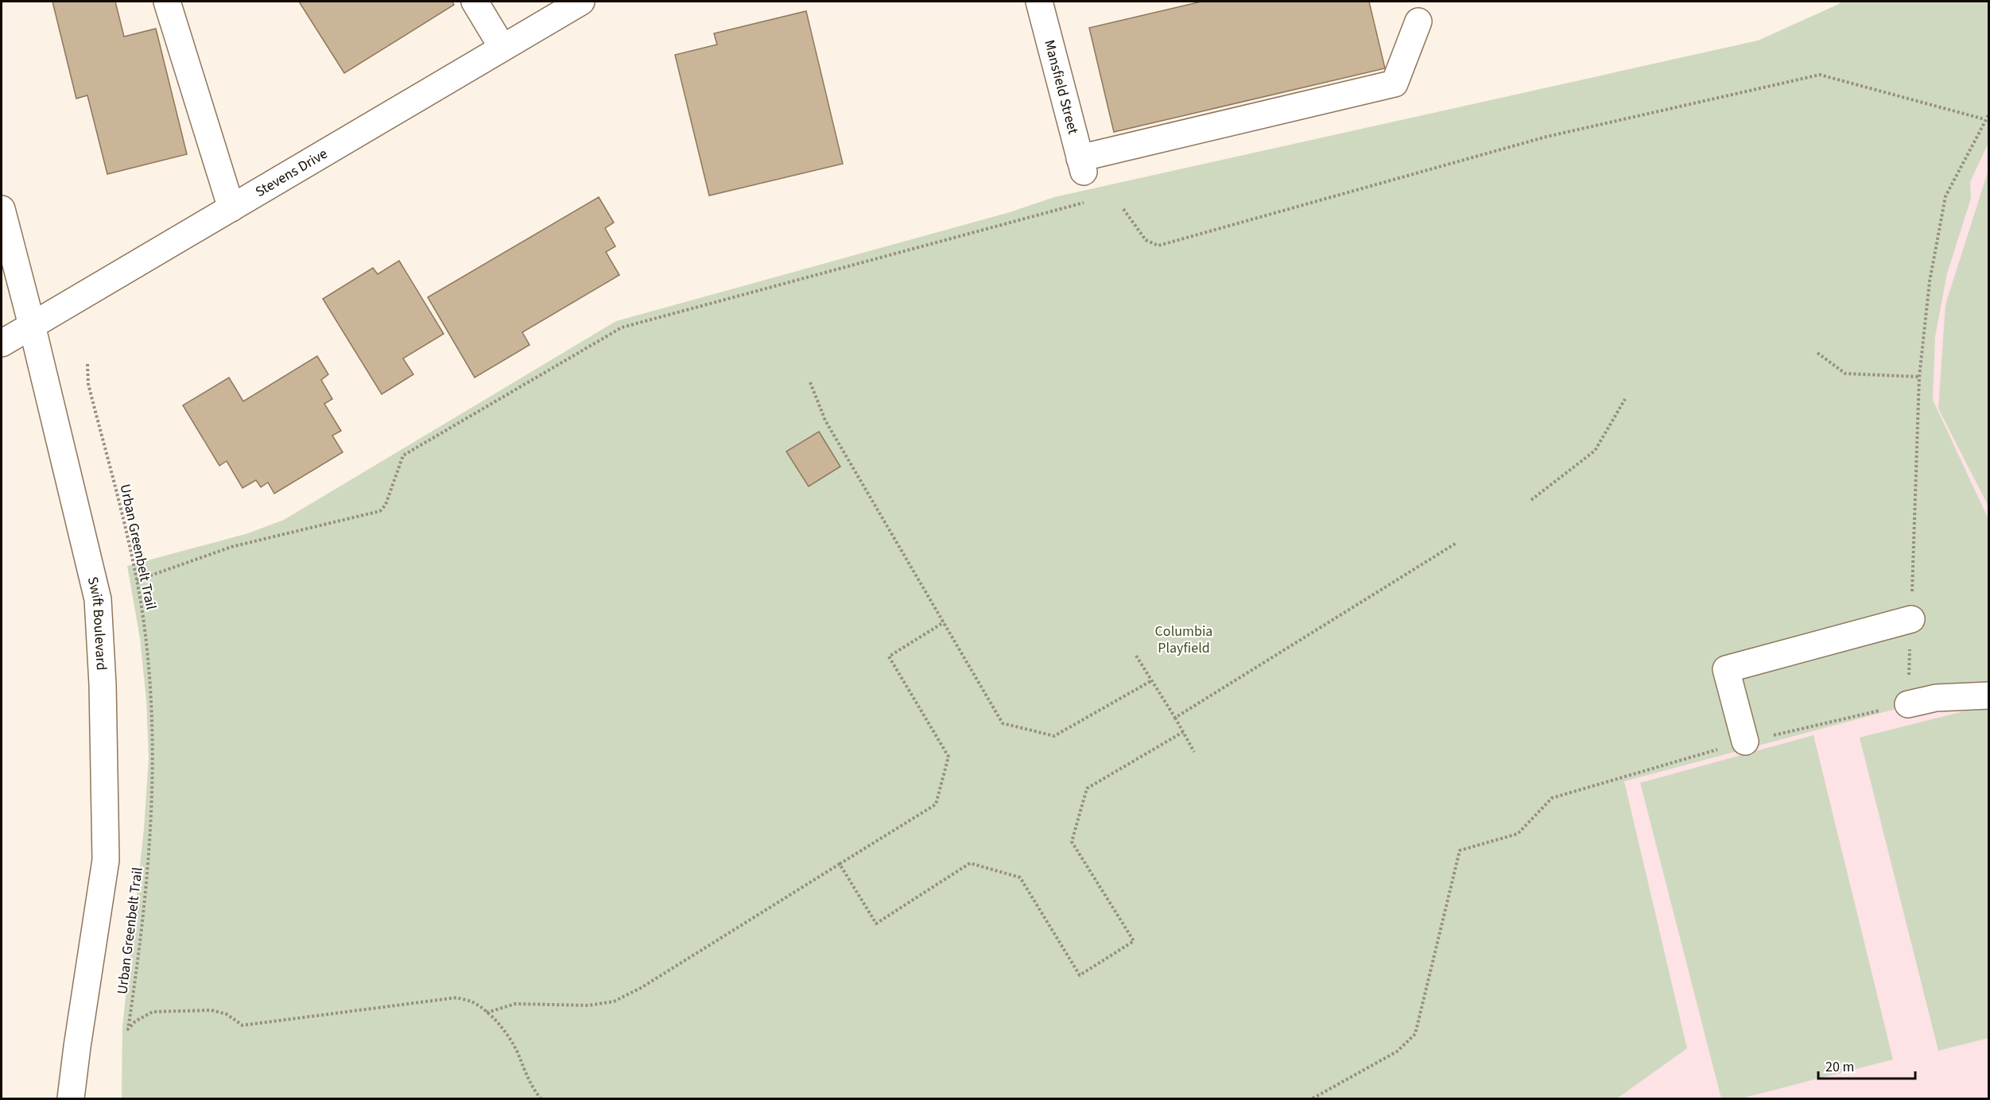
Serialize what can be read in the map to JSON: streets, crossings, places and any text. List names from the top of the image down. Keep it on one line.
{"streets":{"main road":["Mansfield Street","Stevens Drive","Swift Boulevard"],"path":["Urban Greenbelt Trail"]},"crossings":[["Stevens Drive","Swift Boulevard"]],"parks":["Columbia Playfield"],"scale_bar":"20 m"}
